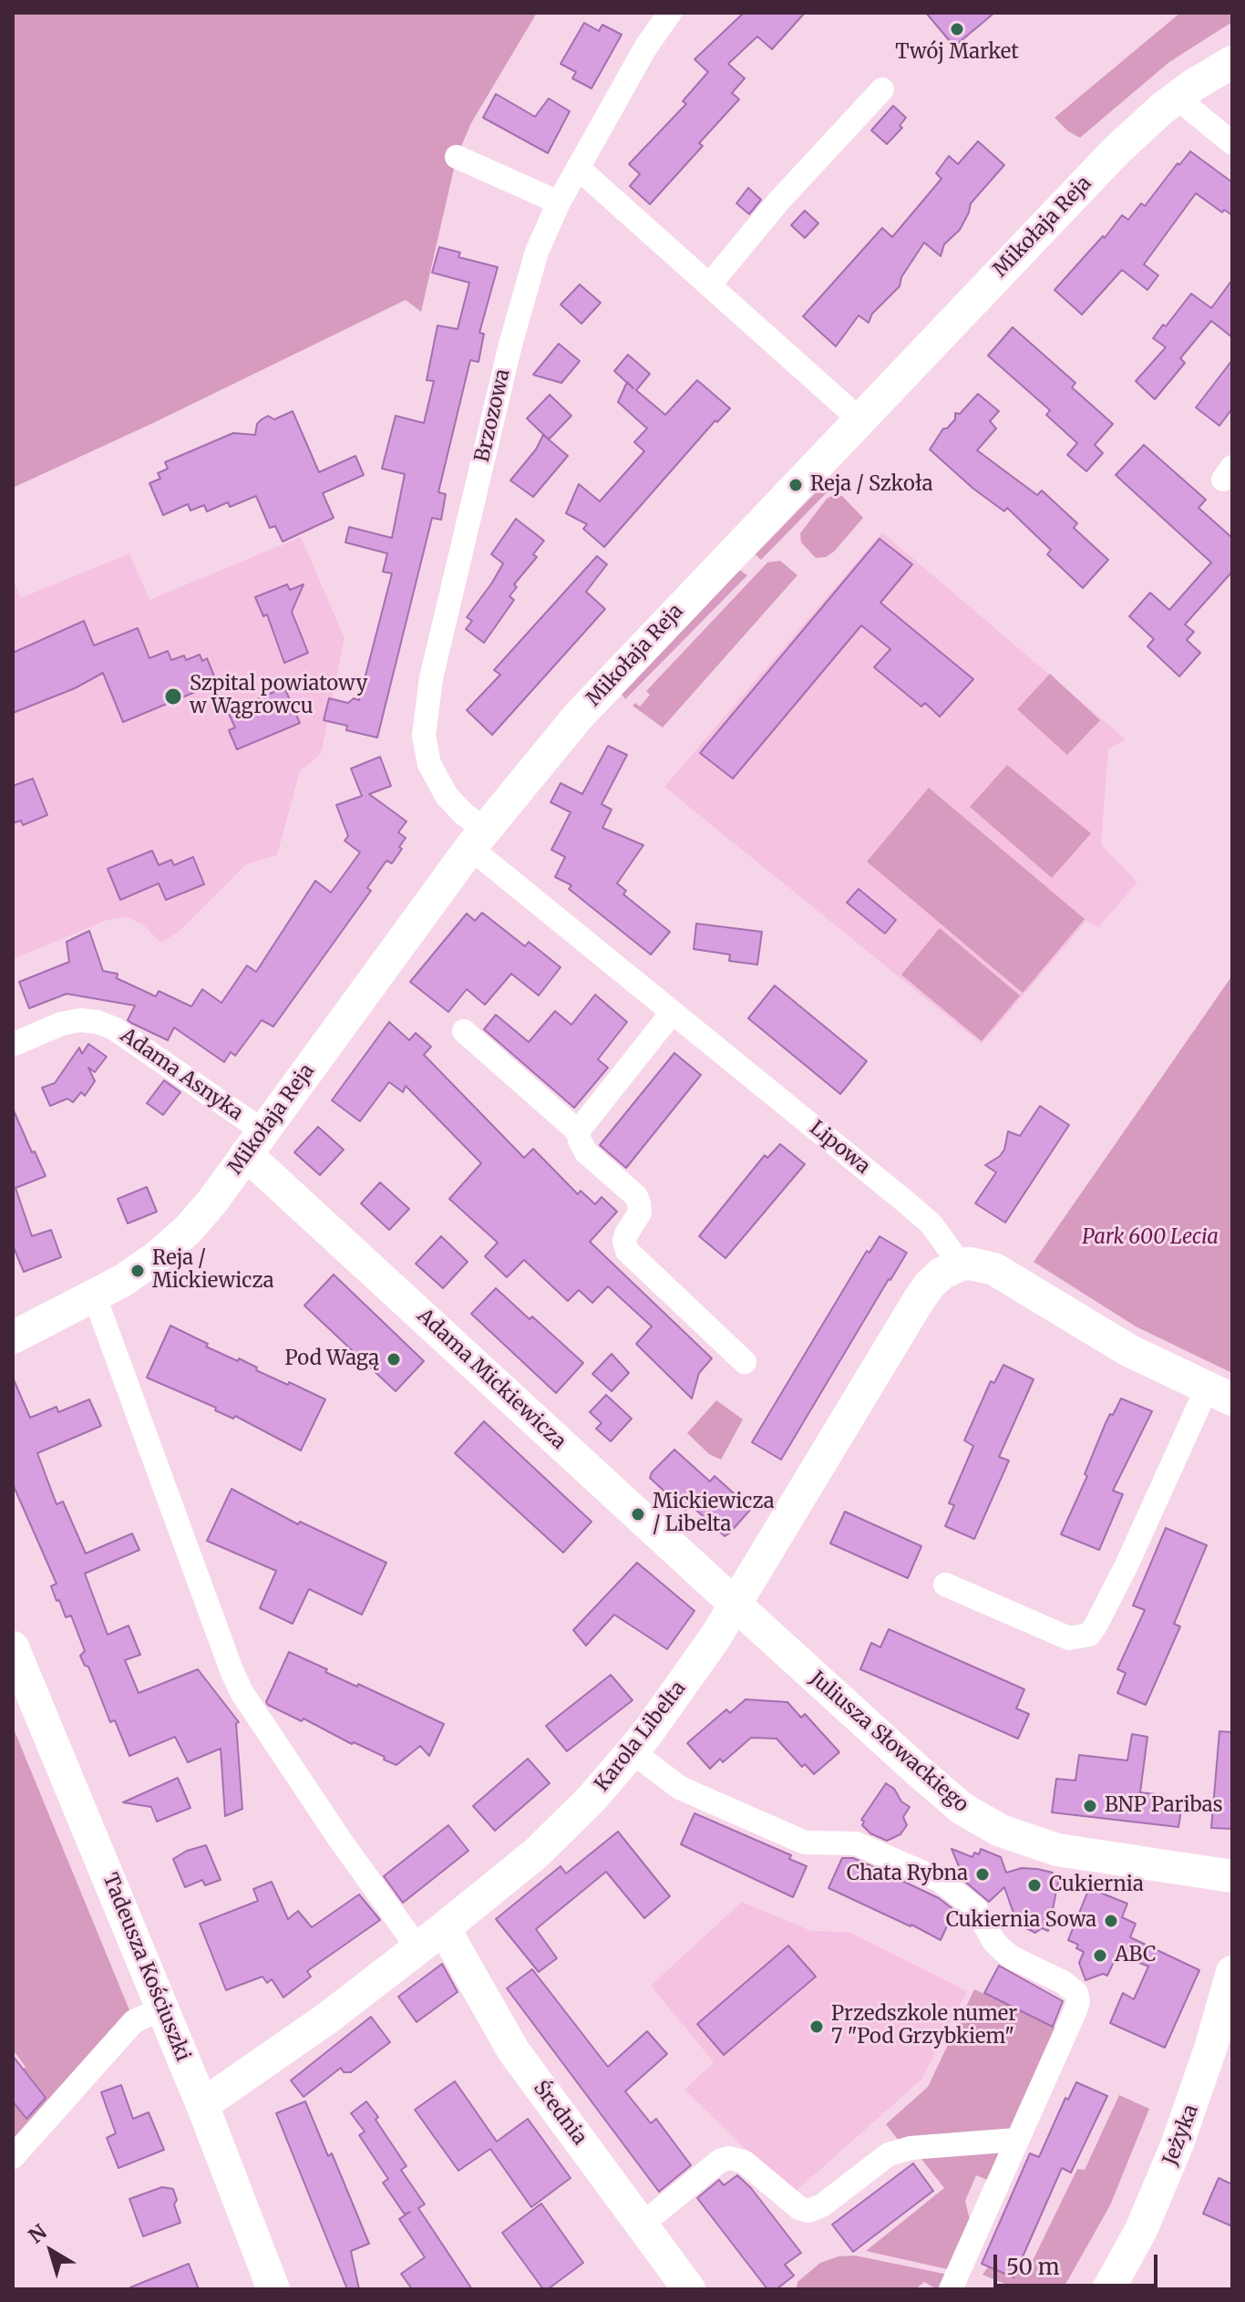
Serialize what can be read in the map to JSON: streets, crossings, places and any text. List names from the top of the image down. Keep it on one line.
{"streets":{"street":["Mikołaja Reja","Brzozowa","Adama Asnyka","Lipowa","Adama Mickiewicza","Karola Libelta","Juliusza Słowackiego","Tadeusza Kościuszki","Średnia","Jeżyka"]},"crossings":[["Mikołaja Reja","Brzozowa"],["Mikołaja Reja","Adama Asnyka"],["Mikołaja Reja","Lipowa"],["Mikołaja Reja","Adama Mickiewicza"],["Brzozowa","Lipowa"],["Adama Asnyka","Adama Mickiewicza"],["Lipowa","Karola Libelta"],["Adama Mickiewicza","Karola Libelta"],["Adama Mickiewicza","Juliusza Słowackiego"],["Karola Libelta","Juliusza Słowackiego"],["Karola Libelta","Tadeusza Kościuszki"],["Karola Libelta","Średnia"]],"parks":["Park 600 Lecia"],"places":["Twój Market","Reja / Szkoła","Szpital powiatowy w Wągrowcu","Reja / Mickiewicza","Pod Wagą","Mickiewicza / Libelta","BNP Paribas","Chata Rybna","Cukiernia","Cukiernia Sowa","ABC","Przedszkole numer 7 \"Pod Grzybkiem\""],"scale_bar":"50 m","north":"top left"}
